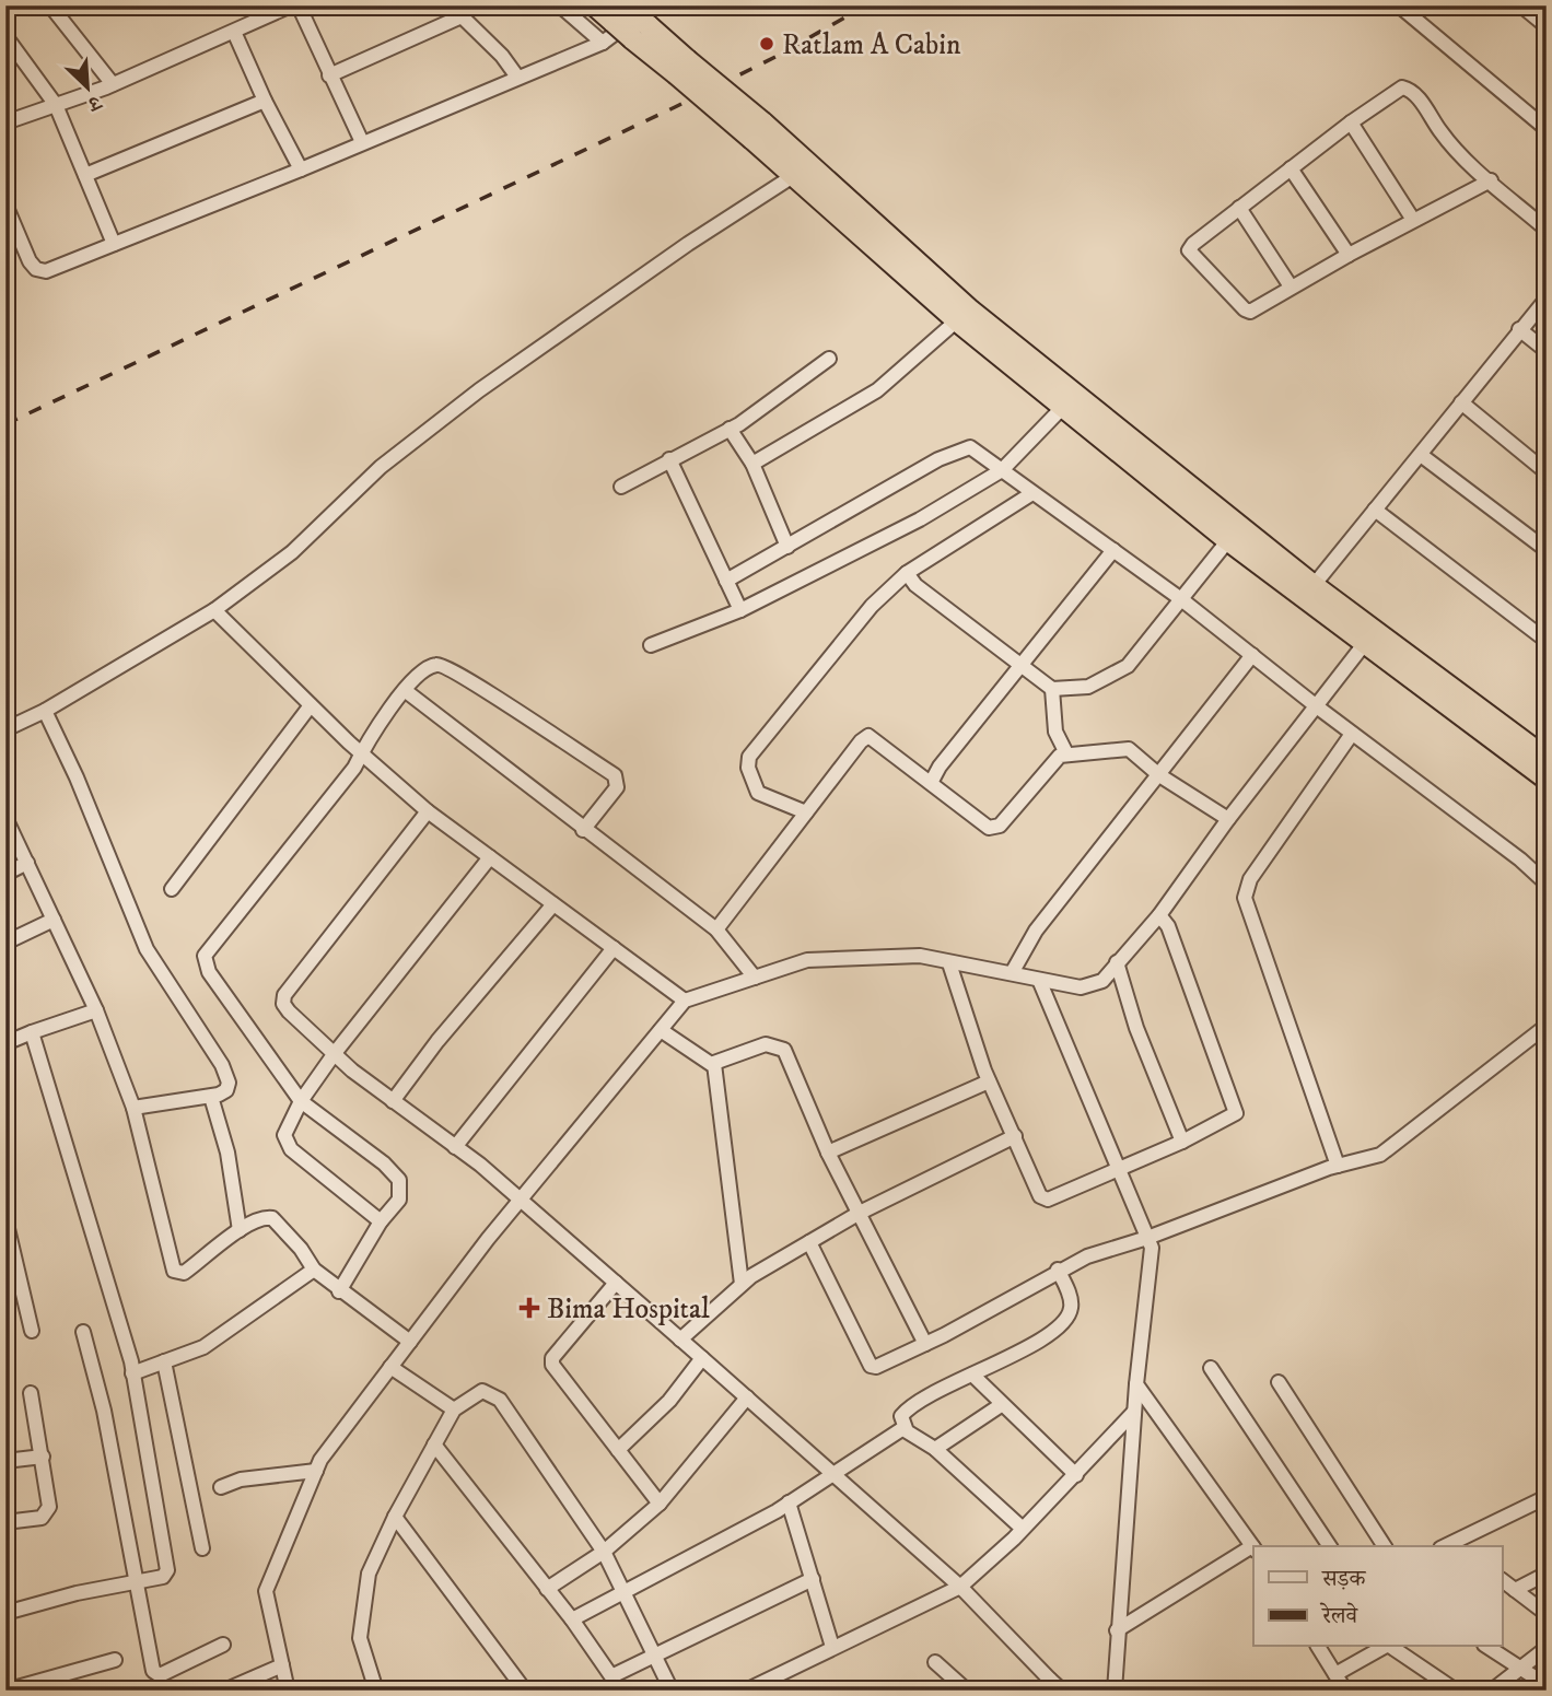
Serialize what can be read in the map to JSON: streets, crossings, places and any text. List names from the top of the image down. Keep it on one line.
{"places":{"other":["Ratlam A Cabin"],"health":["Bima Hospital"]},"legend":["सड़क","रेलवे"],"north":"bottom right"}
